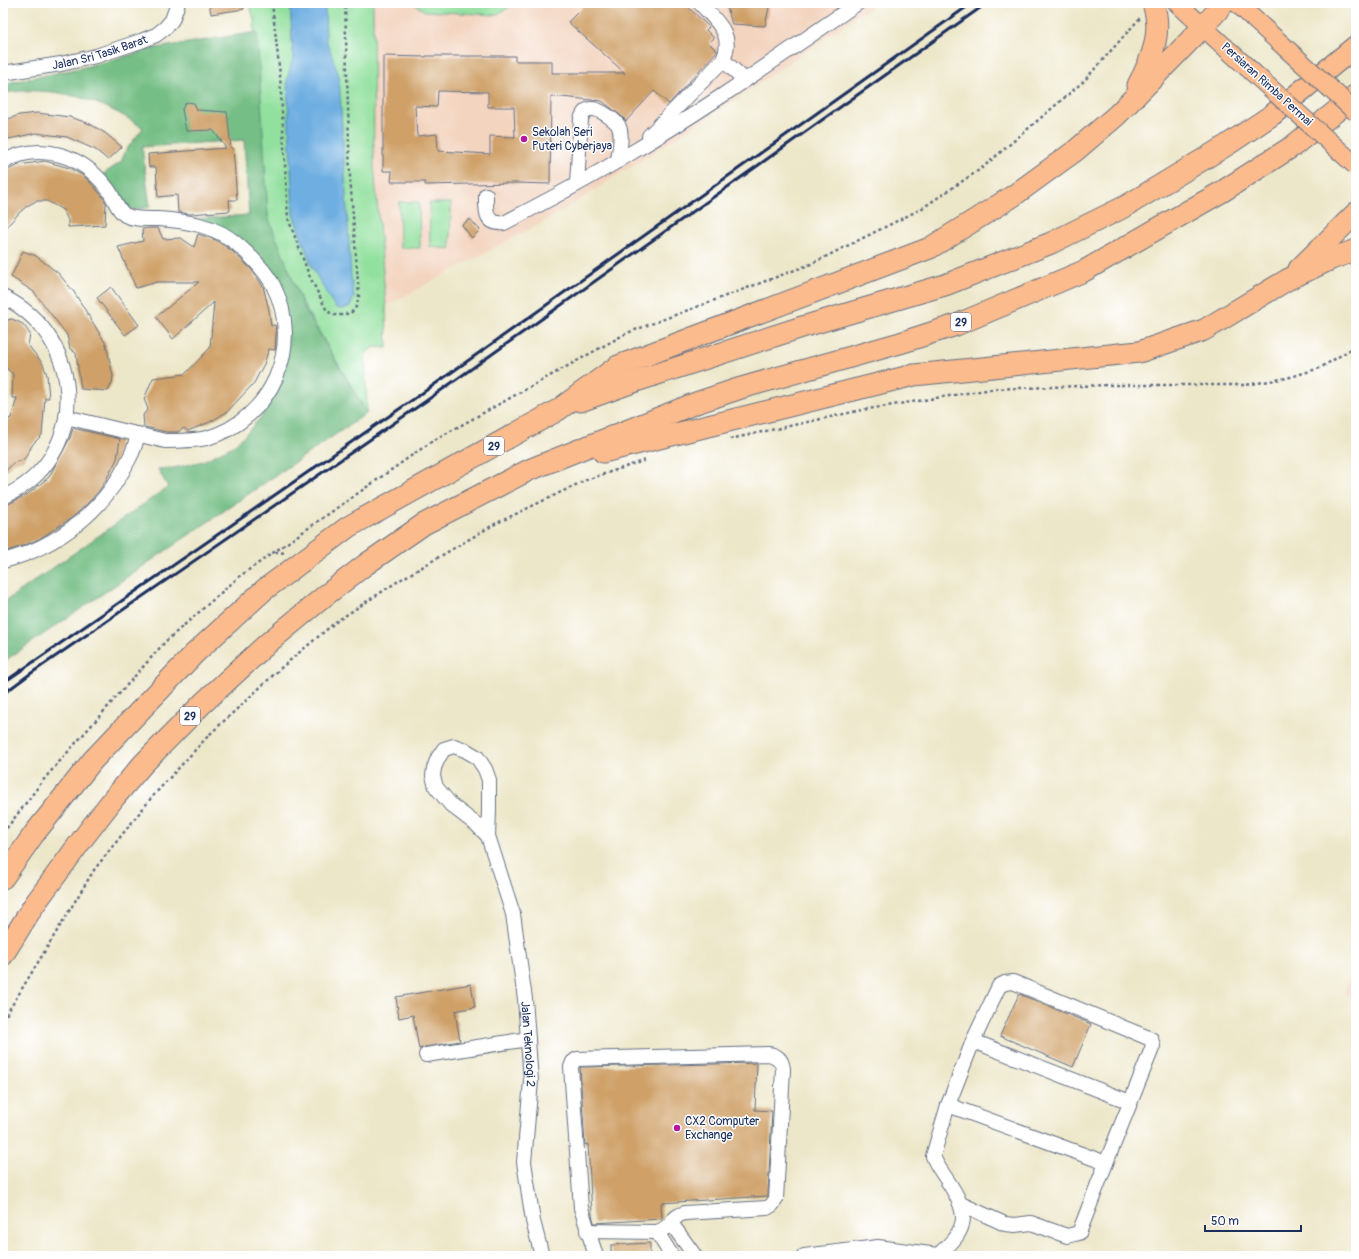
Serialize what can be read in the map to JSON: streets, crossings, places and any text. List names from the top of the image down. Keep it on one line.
{"streets":{"highway":["29"],"main road":["Persiaran Rimba Permai"],"street":["Jalan Sri Tasik Barat","Jalan Teknologi 2"]},"places":["Sekolah Seri Puteri Cyberjaya","CX2 Computer Exchange"],"scale_bar":"50 m"}
